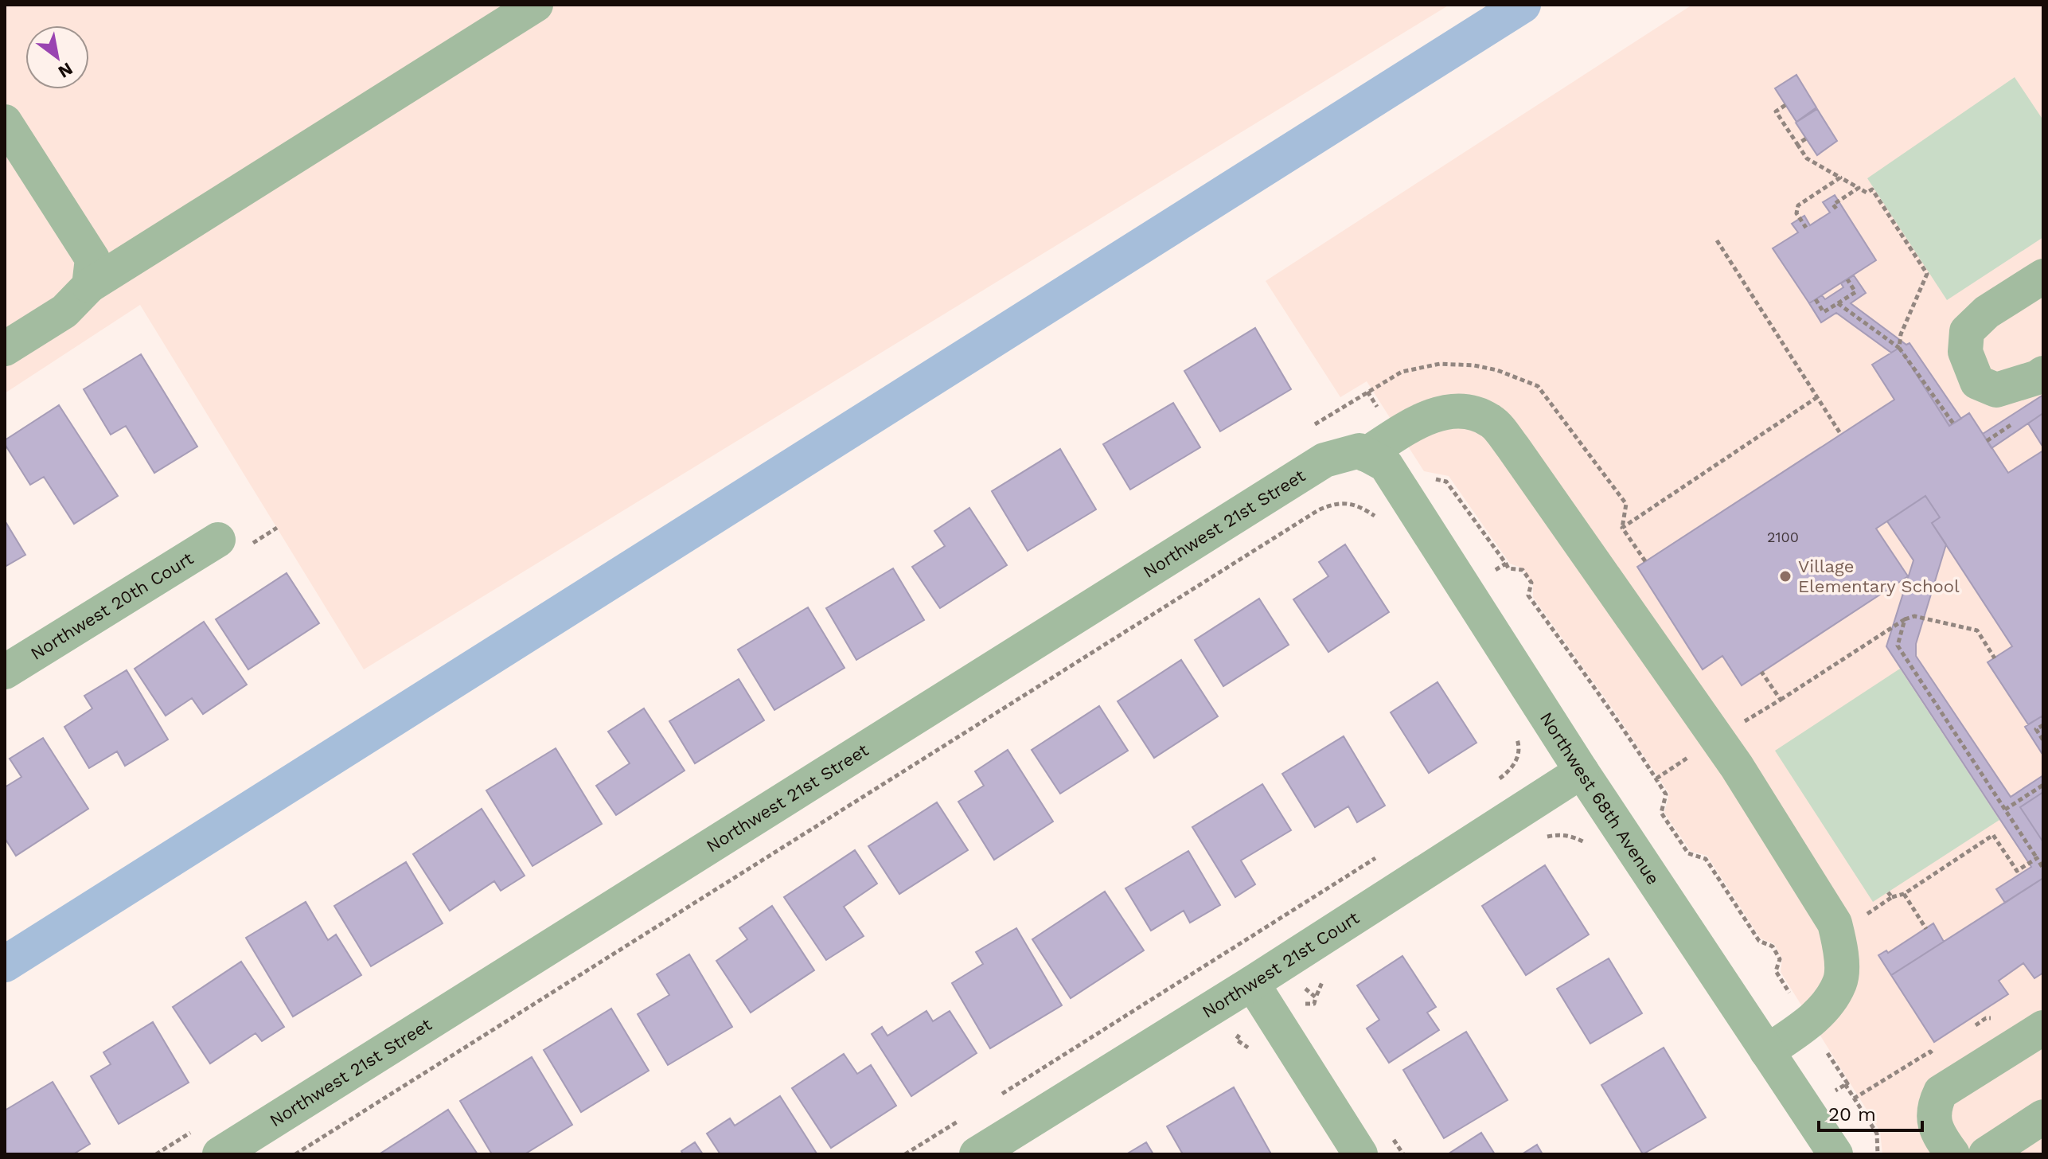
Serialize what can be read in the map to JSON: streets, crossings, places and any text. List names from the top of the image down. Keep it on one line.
{"streets":{"street":["Northwest 21st Street","Northwest 20th Court","Northwest 68th Avenue","Northwest 21st Court"]},"crossings":[["Northwest 21st Street","Northwest 68th Avenue"],["Northwest 68th Avenue","Northwest 21st Court"]],"places":["Village Elementary School"],"house_numbers":["2100"],"scale_bar":"20 m","north":"bottom right"}
